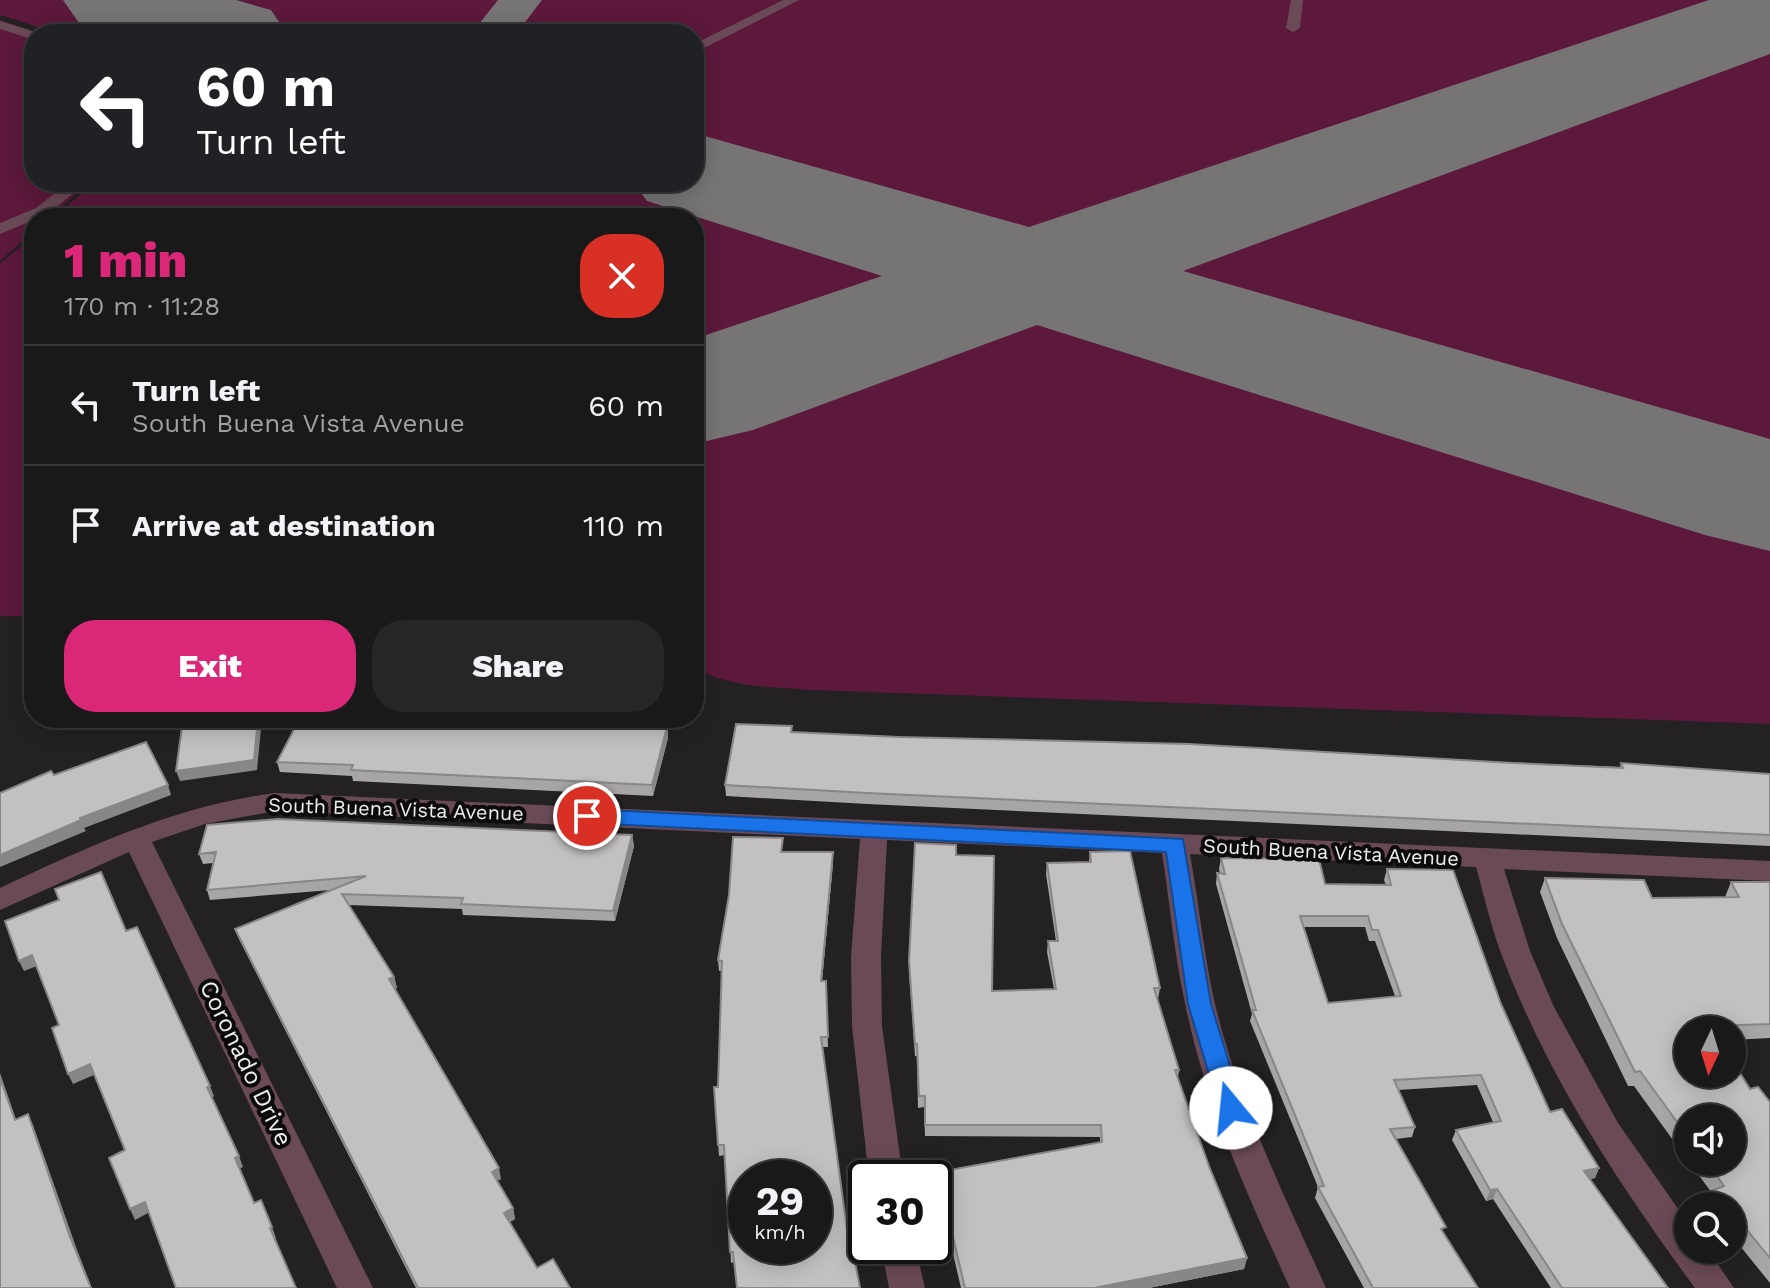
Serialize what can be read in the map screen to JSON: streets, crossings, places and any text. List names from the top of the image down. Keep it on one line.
{"streets":{"street":["South Buena Vista Avenue","Coronado Drive"]},"crossings":[["South Buena Vista Avenue","Coronado Drive"]],"north":"bottom","page":{"turn":["60 m","Turn left"],"heading":["1 min","170 m · 11:28"],"list":[{"name":"Turn left","note":"South Buena Vista Avenue","value":"60 m"},{"name":"Arrive at destination","value":"110 m"}],"buttons":["Exit","Share"],"speed":"29 km/h","limit":"30"}}
